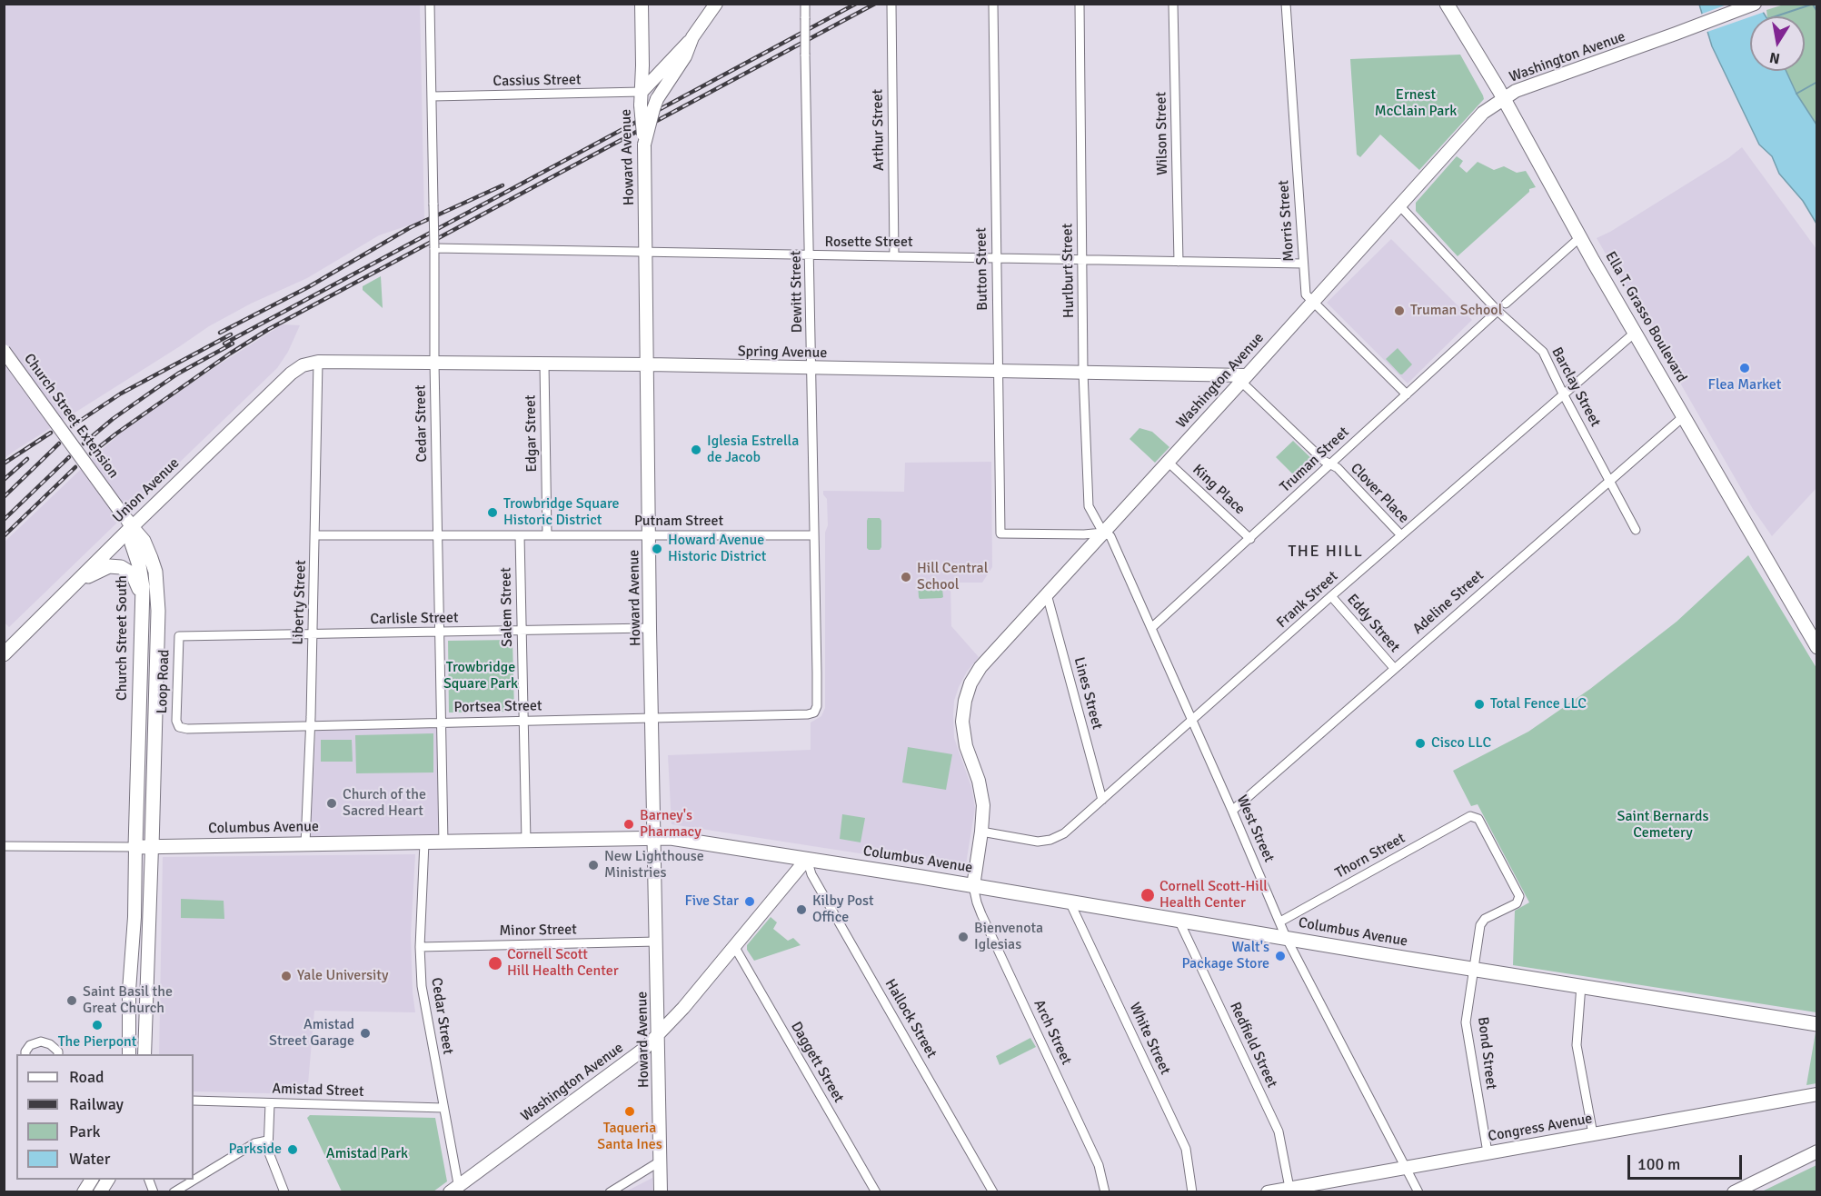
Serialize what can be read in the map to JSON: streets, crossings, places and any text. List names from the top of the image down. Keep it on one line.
{"streets":{"main road":["Washington Avenue","Howard Avenue","Ella T. Grasso Boulevard","Spring Avenue","Church Street Extension","Union Avenue","Church Street South","Columbus Avenue","Congress Avenue"],"street":["Cassius Street","Arthur Street","Wilson Street","Morris Street","Rosette Street","Button Street","Hurlburt Street","Dewitt Street","Barclay Street","Cedar Street","Edgar Street","Truman Street","King Place","Clover Place","Putnam Street","Frank Street","Liberty Street","Adeline Street","Salem Street","Carlisle Street","Eddy Street","Loop Road","Lines Street","Portsea Street","West Street","Thorn Street","Minor Street","Hallock Street","Arch Street","White Street","Redfield Street","Bond Street","Daggett Street","Amistad Street"]},"crossings":[["Washington Avenue","Howard Avenue"],["Washington Avenue","Morris Street"],["Washington Avenue","Button Street"],["Washington Avenue","Hurlburt Street"],["Washington Avenue","Ella T. Grasso Boulevard"],["Washington Avenue","Spring Avenue"],["Washington Avenue","Barclay Street"],["Washington Avenue","Cedar Street"],["Washington Avenue","King Place"],["Washington Avenue","Clover Place"],["Washington Avenue","Frank Street"],["Washington Avenue","Lines Street"],["Washington Avenue","Columbus Avenue"],["Washington Avenue","West Street"],["Washington Avenue","Hallock Street"],["Washington Avenue","Arch Street"],["Washington Avenue","Daggett Street"],["Cassius Street","Howard Avenue"],["Cassius Street","Cedar Street"],["Arthur Street","Rosette Street"],["Wilson Street","Rosette Street"],["Howard Avenue","Rosette Street"],["Howard Avenue","Spring Avenue"],["Howard Avenue","Putnam Street"],["Howard Avenue","Carlisle Street"],["Howard Avenue","Portsea Street"],["Howard Avenue","Columbus Avenue"],["Howard Avenue","Minor Street"],["Morris Street","Rosette Street"],["Morris Street","Truman Street"],["Rosette Street","Button Street"],["Rosette Street","Hurlburt Street"],["Rosette Street","Dewitt Street"],["Rosette Street","Cedar Street"],["Button Street","Hurlburt Street"],["Button Street","Spring Avenue"],["Button Street","West Street"],["Hurlburt Street","Spring Avenue"],["Hurlburt Street","West Street"],["Dewitt Street","Spring Avenue"],["Dewitt Street","Putnam Street"],["Dewitt Street","Portsea Street"],["Ella T. Grasso Boulevard","Frank Street"],["Ella T. Grasso Boulevard","Adeline Street"],["Spring Avenue","Cedar Street"],["Spring Avenue","Edgar Street"],["Spring Avenue","Union Avenue"],["Spring Avenue","Clover Place"],["Spring Avenue","Liberty Street"],["Barclay Street","Truman Street"],["Barclay Street","Frank Street"],["Barclay Street","Adeline Street"],["Church Street Extension","Union Avenue"],["Church Street Extension","Church Street South"],["Cedar Street","Putnam Street"],["Cedar Street","Carlisle Street"],["Cedar Street","Portsea Street"],["Cedar Street","Columbus Avenue"],["Cedar Street","Minor Street"],["Cedar Street","Amistad Street"],["Edgar Street","Putnam Street"],["Truman Street","King Place"],["Truman Street","Clover Place"],["Truman Street","West Street"],["Union Avenue","Liberty Street"],["Union Avenue","Church Street South"],["Clover Place","Frank Street"],["Putnam Street","Liberty Street"],["Putnam Street","Salem Street"],["Frank Street","Eddy Street"],["Frank Street","Lines Street"],["Frank Street","West Street"],["Liberty Street","Carlisle Street"],["Liberty Street","Portsea Street"],["Liberty Street","Columbus Avenue"],["Adeline Street","Eddy Street"],["Adeline Street","West Street"],["Salem Street","Carlisle Street"],["Salem Street","Portsea Street"],["Salem Street","Columbus Avenue"],["Carlisle Street","Loop Road"],["Church Street South","Columbus Avenue"],["Loop Road","Portsea Street"],["Columbus Avenue","West Street"],["Columbus Avenue","Hallock Street"],["Columbus Avenue","Arch Street"],["Columbus Avenue","White Street"],["Columbus Avenue","Redfield Street"],["Columbus Avenue","Bond Street"],["West Street","Thorn Street"],["West Street","Congress Avenue"],["Thorn Street","Bond Street"],["Redfield Street","Congress Avenue"],["Bond Street","Congress Avenue"]],"districts":["THE HILL"],"parks":["Ernest McClain Park","Trowbridge Square Park","Saint Bernards Cemetery","Amistad Park"],"places":["Truman School","Flea Market","Iglesia Estrella de Jacob","Trowbridge Square Historic District","Howard Avenue Historic District","Hill Central School","Total Fence LLC","Cisco LLC","Church of the Sacred Heart","Barney's Pharmacy","New Lighthouse Ministries","Cornell Scott-Hill Health Center","Five Star","Kilby Post Office","Bienvenota Iglesias","Walt's Package Store","Cornell Scott Hill Health Center","Yale University","Saint Basil the Great Church","The Pierpont","Amistad Street Garage","Taqueria Santa Ines","Parkside"],"legend":["Road","Railway","Park","Water"],"scale_bar":"100 m","north":"bottom"}
